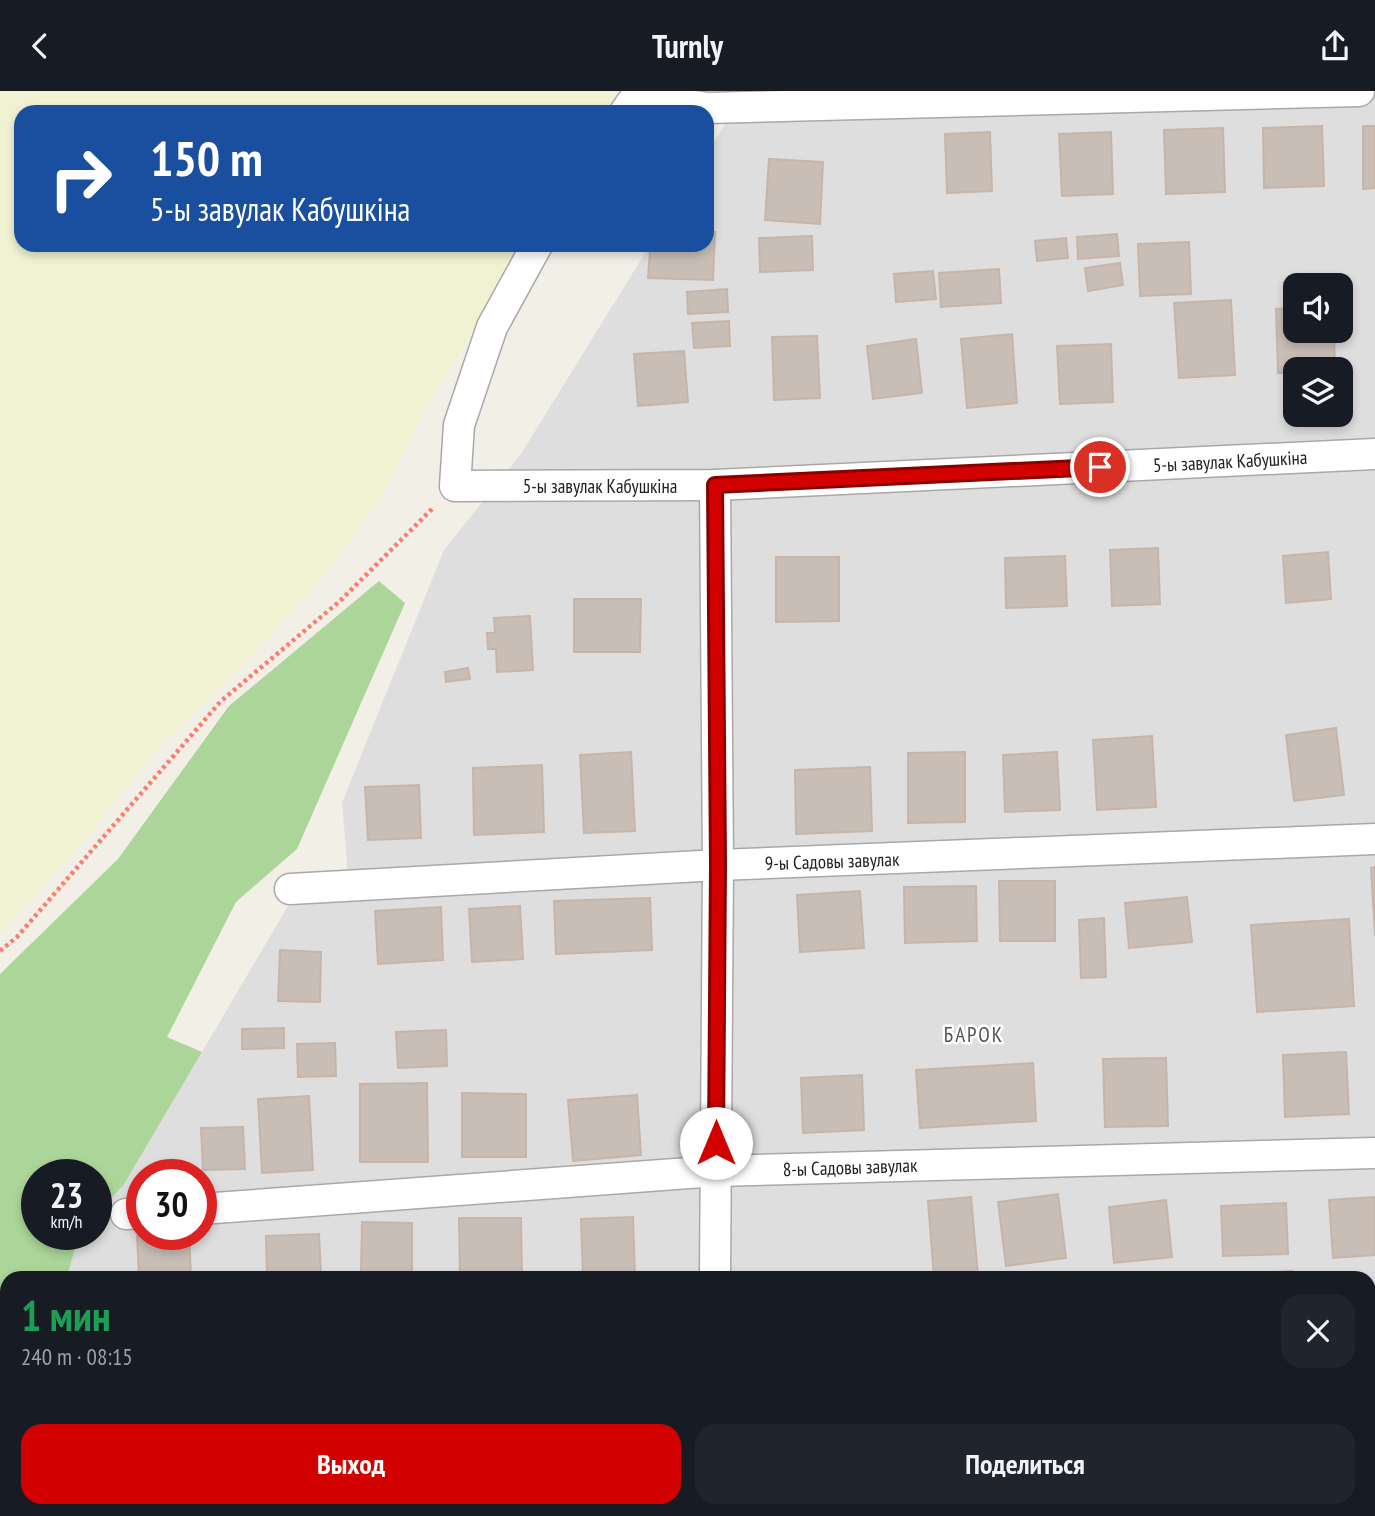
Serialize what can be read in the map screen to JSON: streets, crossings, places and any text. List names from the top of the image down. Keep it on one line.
{"streets":{"street":["5-ы завулак Кабушкіна","9-ы Садовы завулак","8-ы Садовы завулак"]},"districts":["БАРОК"],"page":{"header":"Turnly","turn":["150 m","5-ы завулак Кабушкіна"],"speed":"23 km/h","limit":"30","heading":["1 мин","240 m · 08:15"],"buttons":["Выход","Поделиться"]}}
